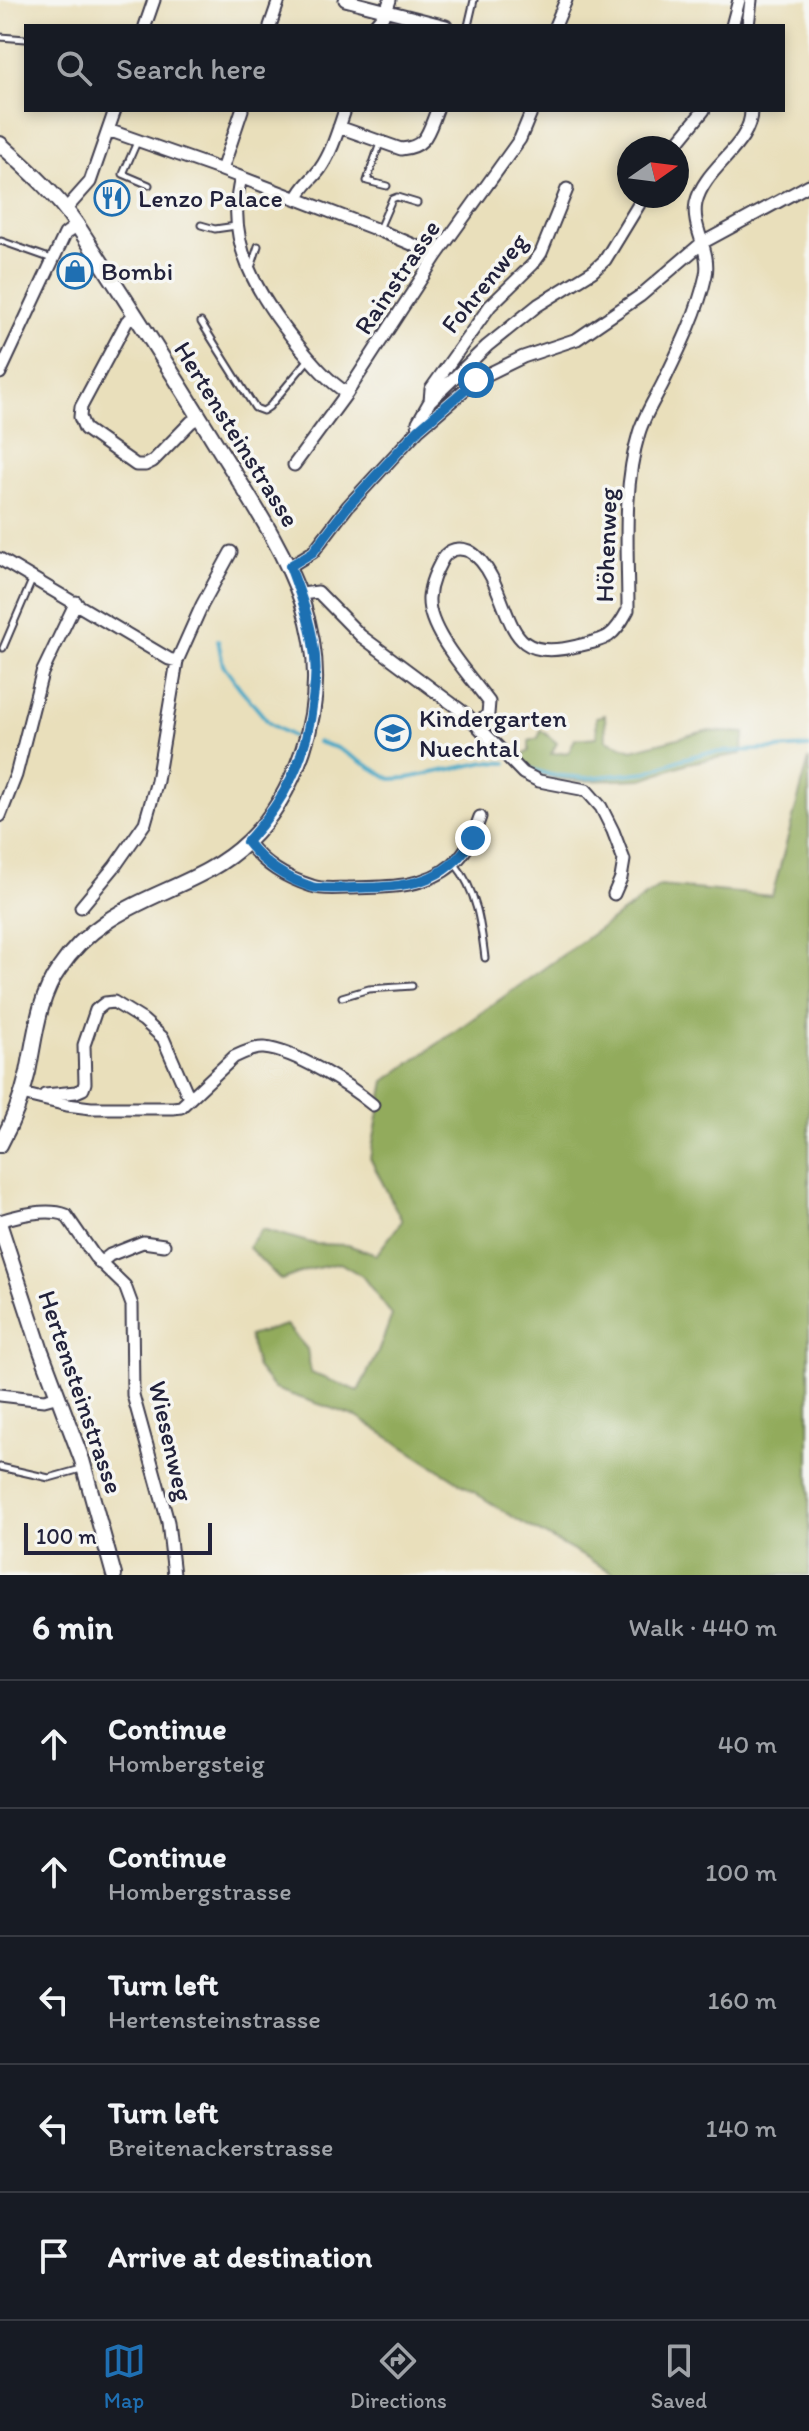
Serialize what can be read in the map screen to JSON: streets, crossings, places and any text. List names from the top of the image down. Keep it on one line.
{"streets":{"street":["Rainstrasse","Fohrenweg","Hertensteinstrasse","Höhenweg","Wiesenweg"]},"crossings":[["Hertensteinstrasse","Wiesenweg"]],"places":{"restaurant":["Lenzo Palace"],"shop":["Bombi"],"school or university":["Kindergarten Nuechtal"]},"scale_bar":"100 m","north":"right","page":{"search":"Search here","scale":"100 m","heading":["6 min","Walk · 440 m"],"list":[["Continue","Hombergsteig","40 m"],["Continue","Hombergstrasse","100 m"],["Turn left","Hertensteinstrasse","160 m"],["Turn left","Breitenackerstrasse","140 m"],"Arrive at destination"],"nav":["Map","Directions","Saved"]}}
